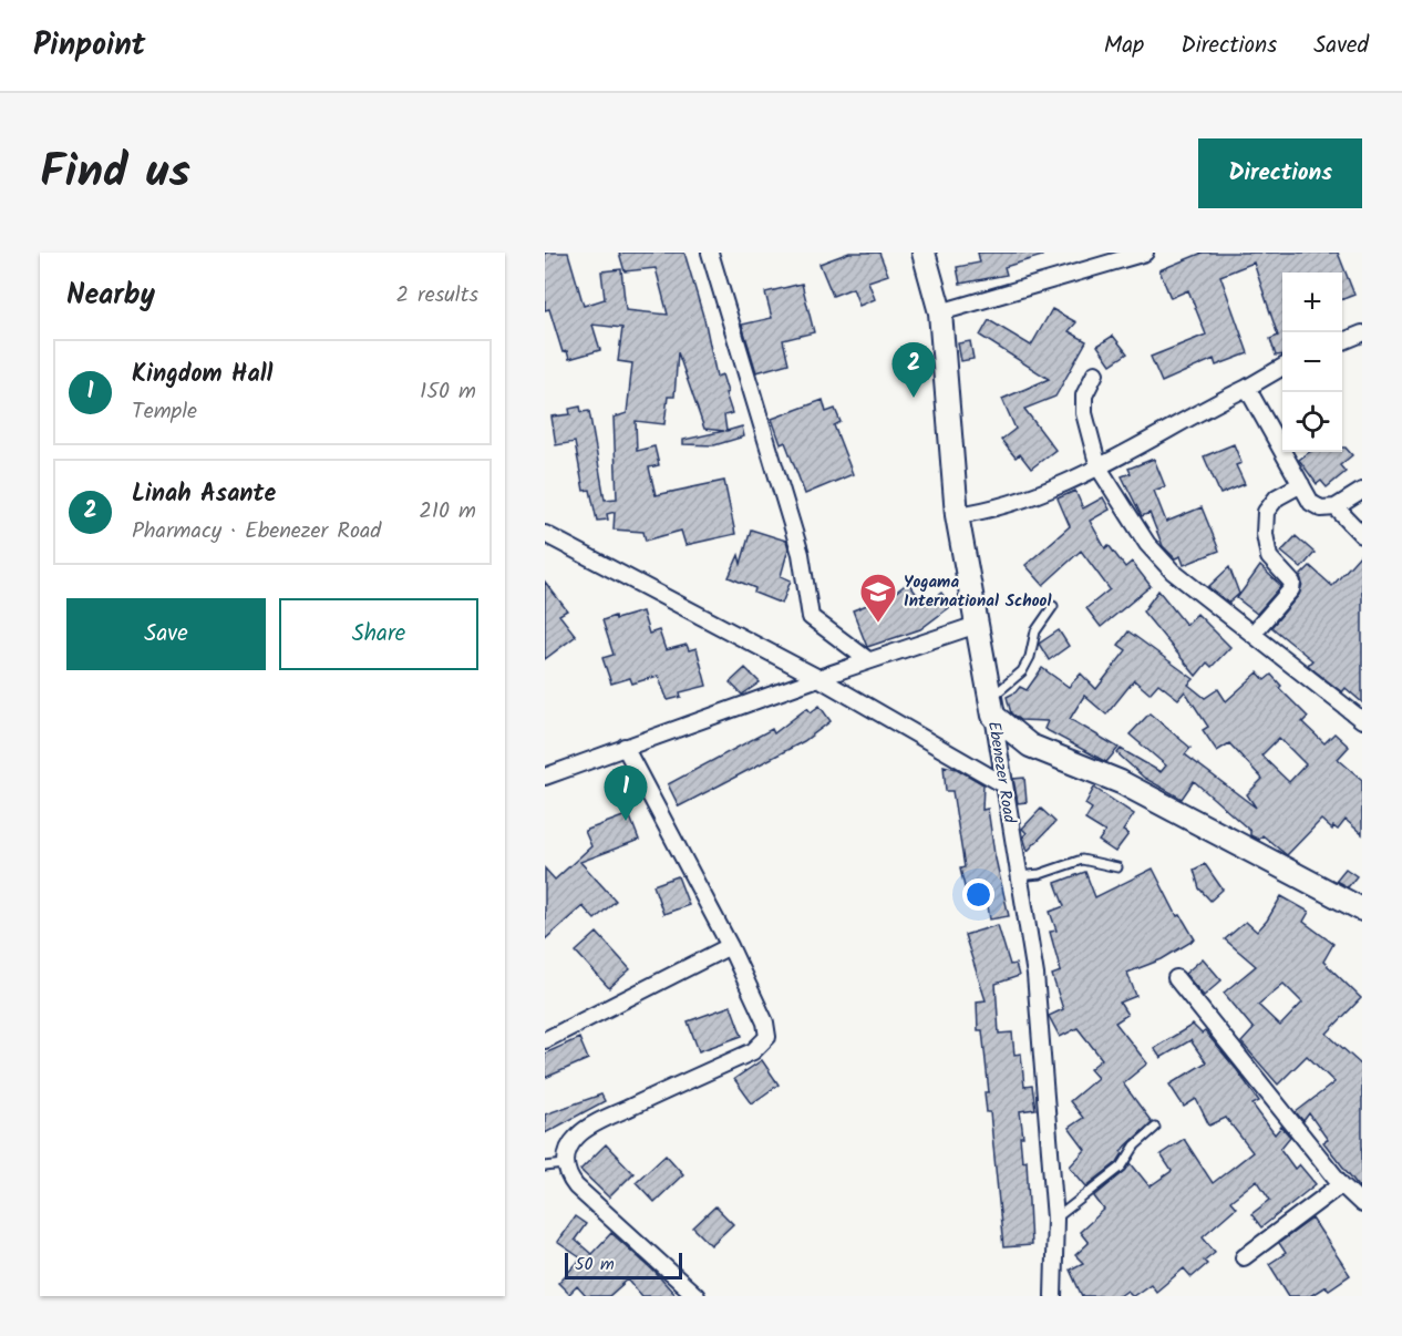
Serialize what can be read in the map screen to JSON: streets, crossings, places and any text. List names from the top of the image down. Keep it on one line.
{"streets":{"street":["Ebenezer Road"]},"places":{"school or university":["Yogama International School"]},"scale_bar":"50 m","page":{"header":"Pinpoint","nav":["Map","Directions","Saved"],"title":"Find us","buttons":["Directions",["Save","Share"]],"heading":["Nearby","2 results"],"map_buttons":["+","−"],"list":[{"mark":"1","name":"Kingdom Hall","note":"Temple","value":"150 m"},{"mark":"2","name":"Linah Asante","note":"Pharmacy · Ebenezer Road","value":"210 m"}],"pins":["2","1"],"scale":"50 m"}}
